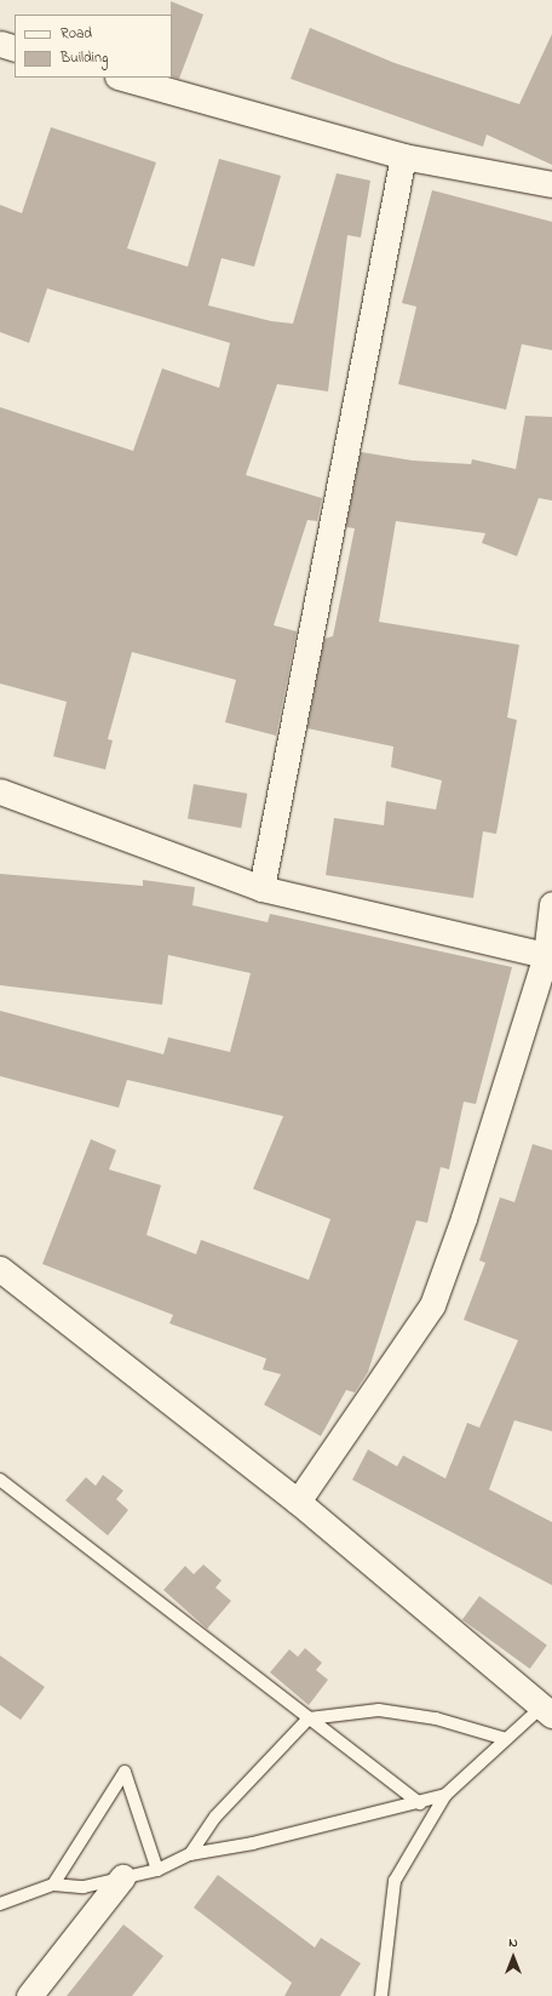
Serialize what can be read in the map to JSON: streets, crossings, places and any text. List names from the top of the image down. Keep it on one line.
{"legend":["Road","Building"],"north":"top"}
